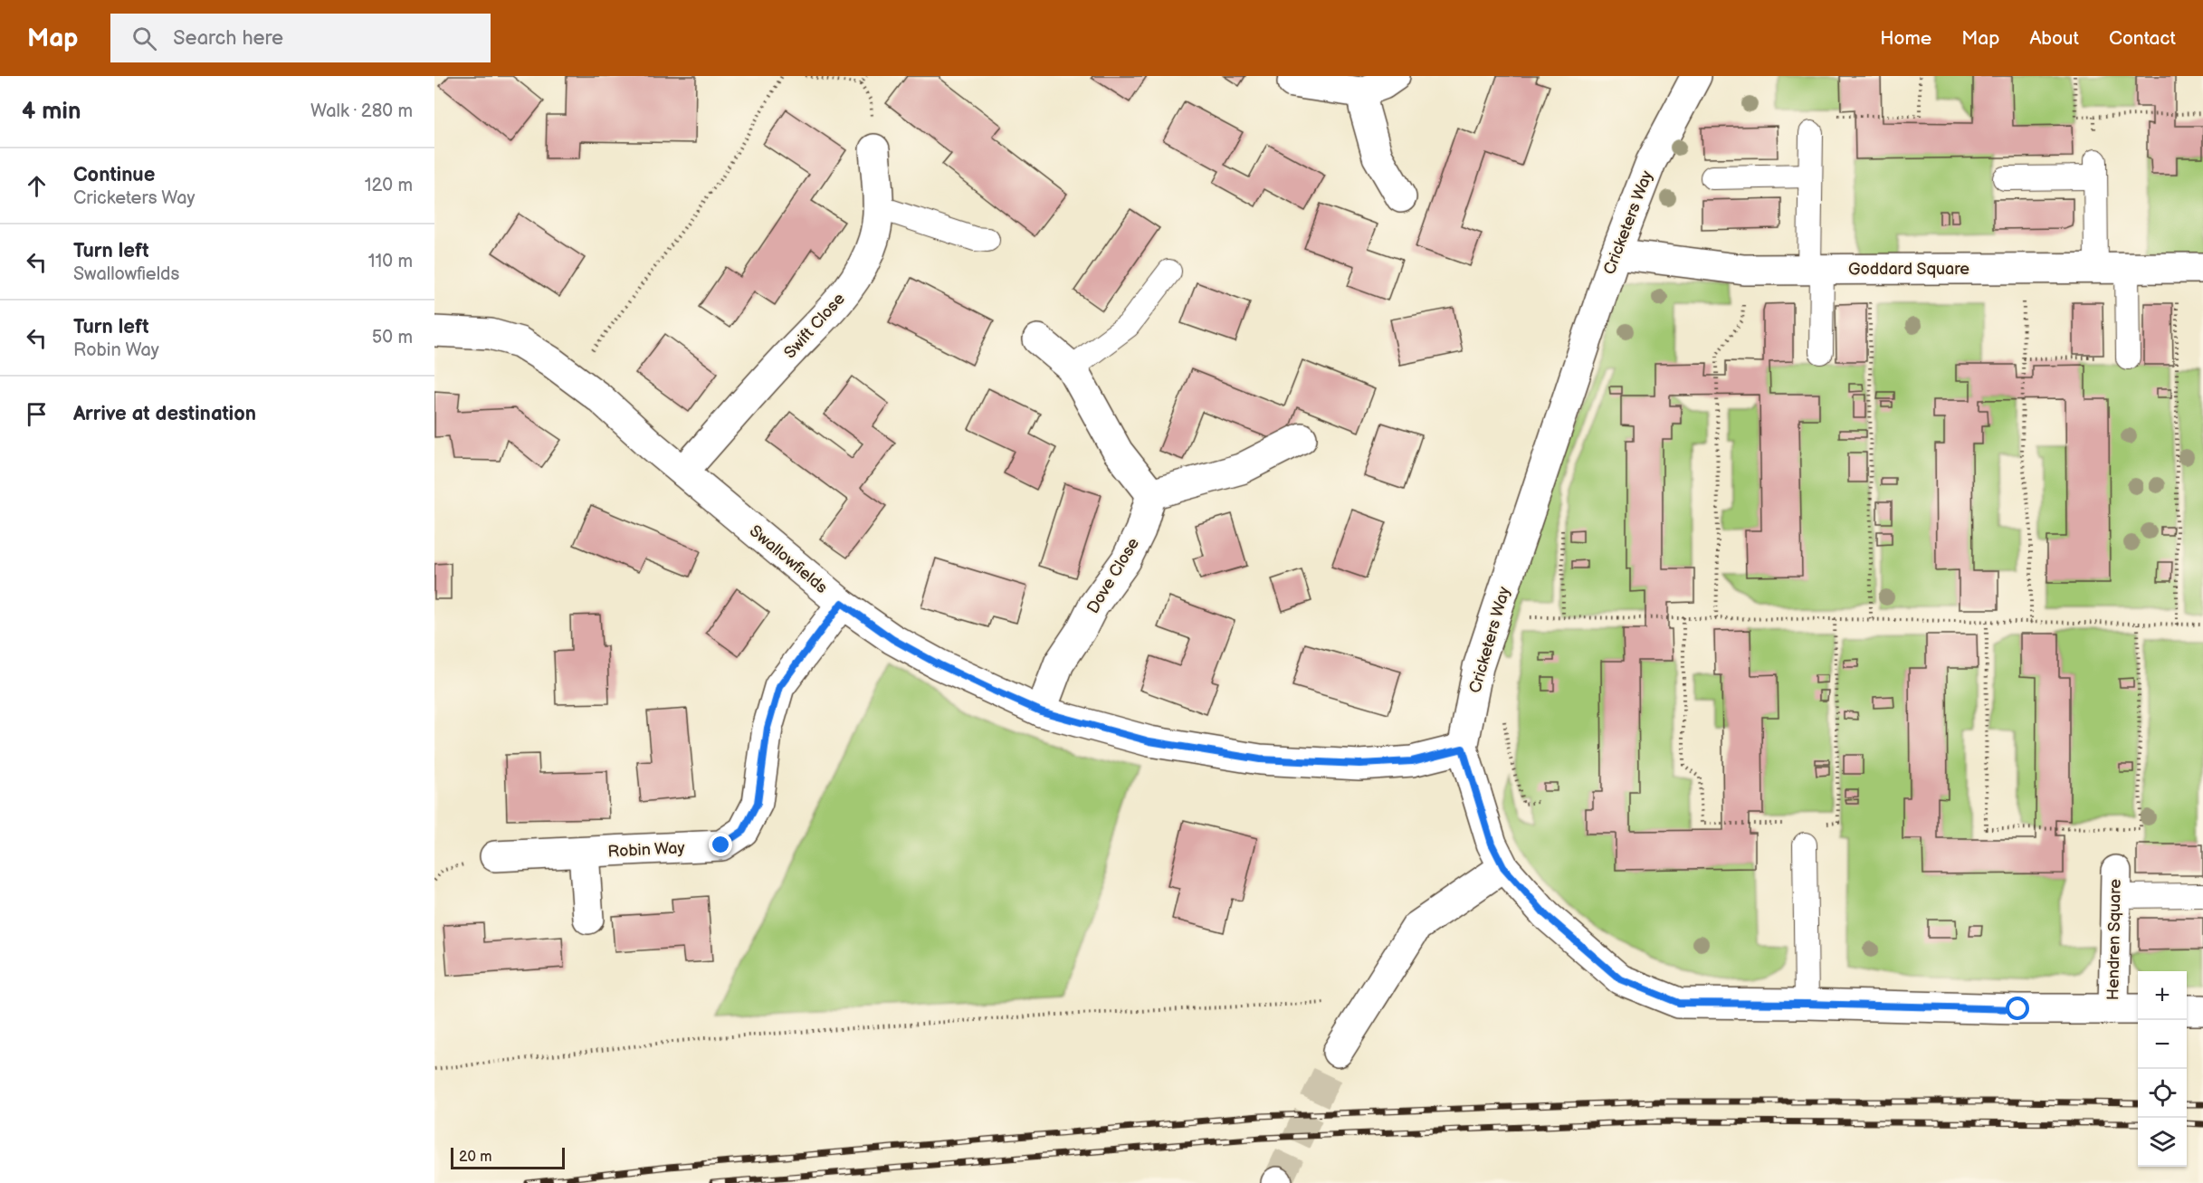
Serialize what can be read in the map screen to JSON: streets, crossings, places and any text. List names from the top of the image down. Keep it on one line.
{"streets":{"street":["Cricketers Way","Goddard Square","Swift Close","Swallowfields","Dove Close","Robin Way","Hendren Square"]},"crossings":[["Cricketers Way","Goddard Square"],["Cricketers Way","Swallowfields"],["Cricketers Way","Hendren Square"],["Swift Close","Swallowfields"],["Swallowfields","Dove Close"],["Swallowfields","Robin Way"]],"scale_bar":"20 m","page":{"header":"Map","search":"Search here","nav":["Home","Map","About","Contact"],"heading":["4 min","Walk · 280 m"],"list":[["Continue","Cricketers Way","120 m"],["Turn left","Swallowfields","110 m"],["Turn left","Robin Way","50 m"],"Arrive at destination"],"map_buttons":["+","−"],"scale":"20 m"}}
